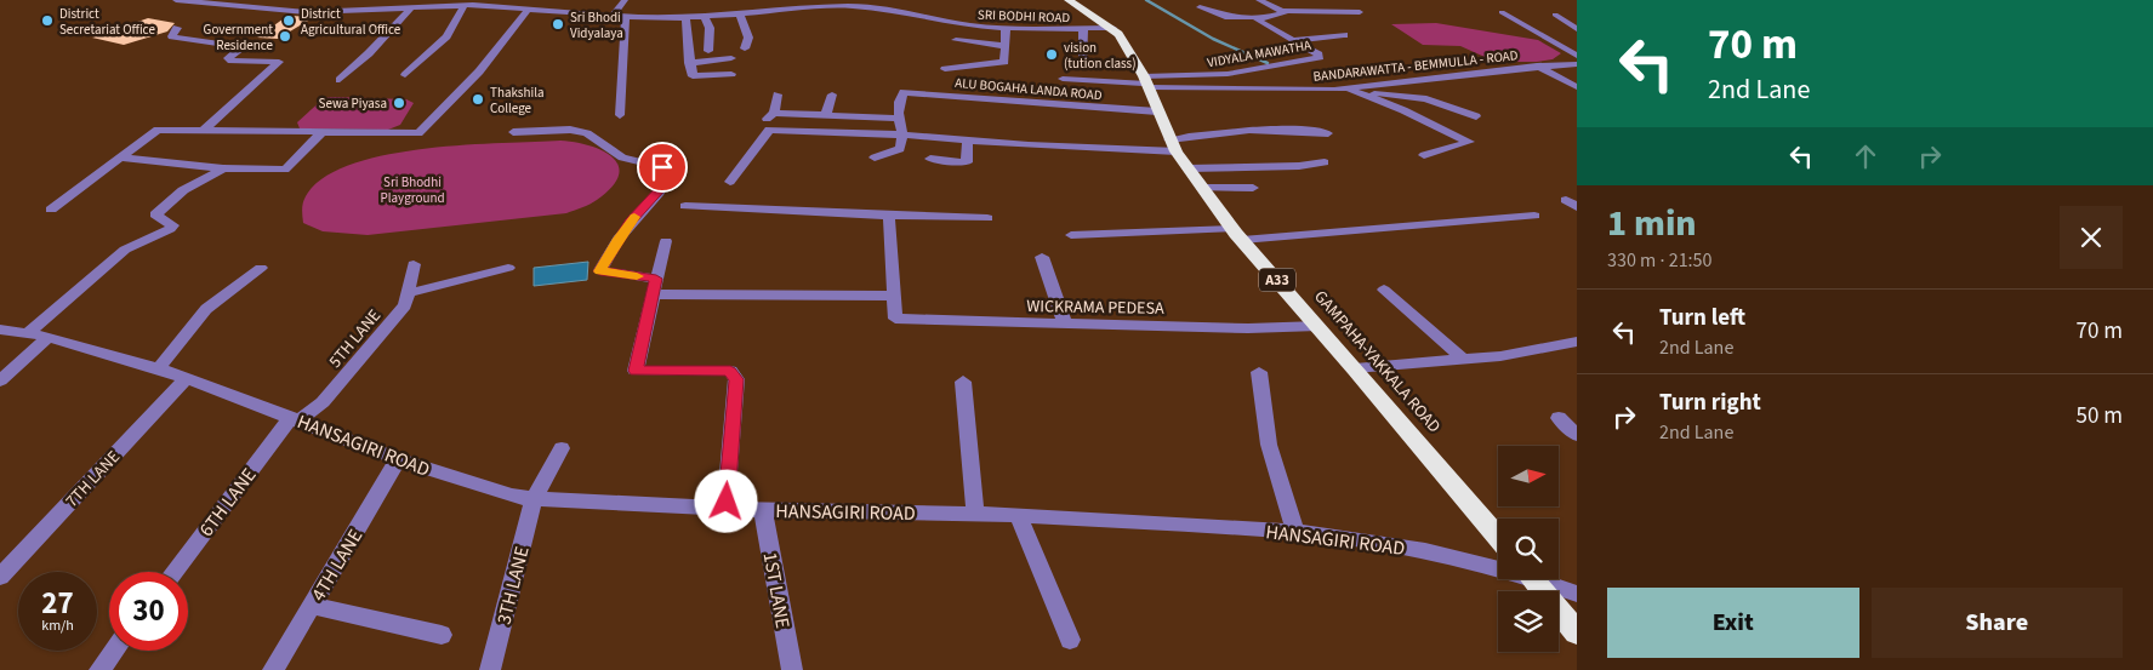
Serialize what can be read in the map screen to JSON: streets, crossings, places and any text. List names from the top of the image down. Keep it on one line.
{"streets":{"highway":["A33","GAMPAHA-YAKKALA ROAD"],"street":["SRI BODHI ROAD","VIDYALA MAWATHA","BANDARAWATTA - BEMMULLA - ROAD","ALU BOGAHA LANDA ROAD","WICKRAMA PEDESA","5TH LANE","HANSAGIRI ROAD","7TH LANE","6TH LANE","4TH LANE","3TH LANE","1ST LANE"]},"crossings":[["SRI BODHI ROAD","GAMPAHA-YAKKALA ROAD"],["VIDYALA MAWATHA","BANDARAWATTA - BEMMULLA - ROAD"],["VIDYALA MAWATHA","GAMPAHA-YAKKALA ROAD"],["BANDARAWATTA - BEMMULLA - ROAD","GAMPAHA-YAKKALA ROAD"],["ALU BOGAHA LANDA ROAD","GAMPAHA-YAKKALA ROAD"],["WICKRAMA PEDESA","GAMPAHA-YAKKALA ROAD"],["5TH LANE","HANSAGIRI ROAD"],["5TH LANE","6TH LANE"],["HANSAGIRI ROAD","7TH LANE"],["HANSAGIRI ROAD","6TH LANE"],["HANSAGIRI ROAD","4TH LANE"],["HANSAGIRI ROAD","3TH LANE"],["HANSAGIRI ROAD","1ST LANE"]],"parks":["Sri Bhodhi Playground"],"places":["District Secretariat Office","District Agricultural Office","Sri Bhodi Vidyalaya","Government Residence","vision (tution class)","Thakshila College","Sewa Piyasa"],"north":"right","page":{"turn":["70 m","2nd Lane"],"heading":["1 min","330 m · 21:50"],"list":[{"name":"Turn left","note":"2nd Lane","value":"70 m"},{"name":"Turn right","note":"2nd Lane","value":"50 m"}],"speed":"27 km/h","limit":"30","buttons":["Exit","Share"]}}
